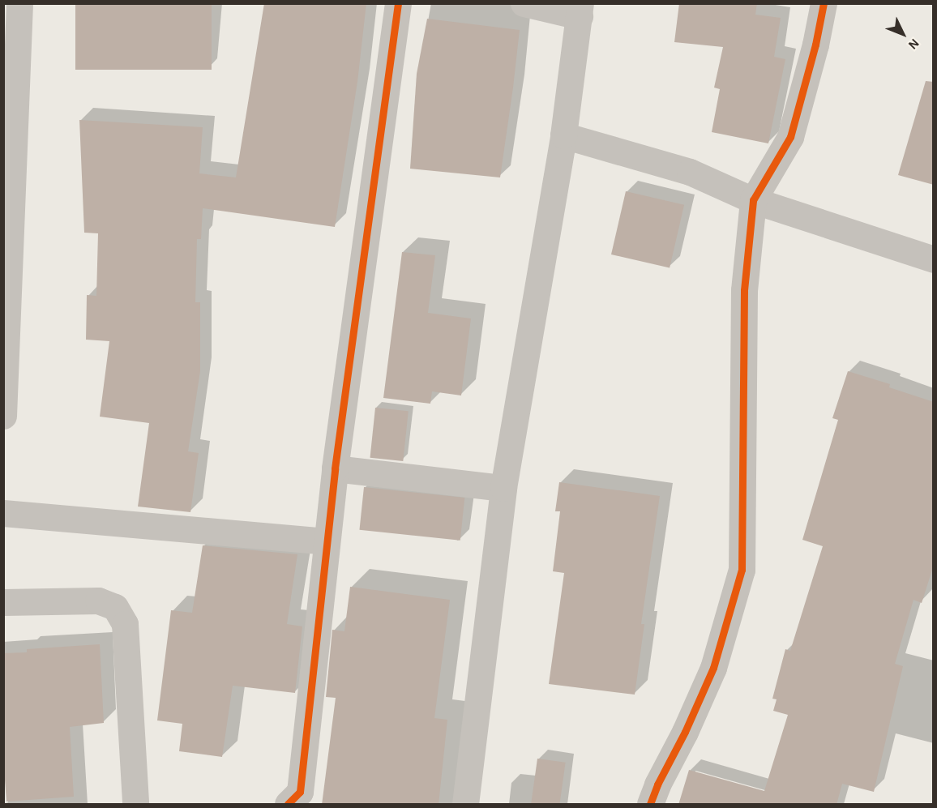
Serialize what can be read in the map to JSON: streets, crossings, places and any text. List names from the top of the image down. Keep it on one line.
{"north":"bottom right"}
